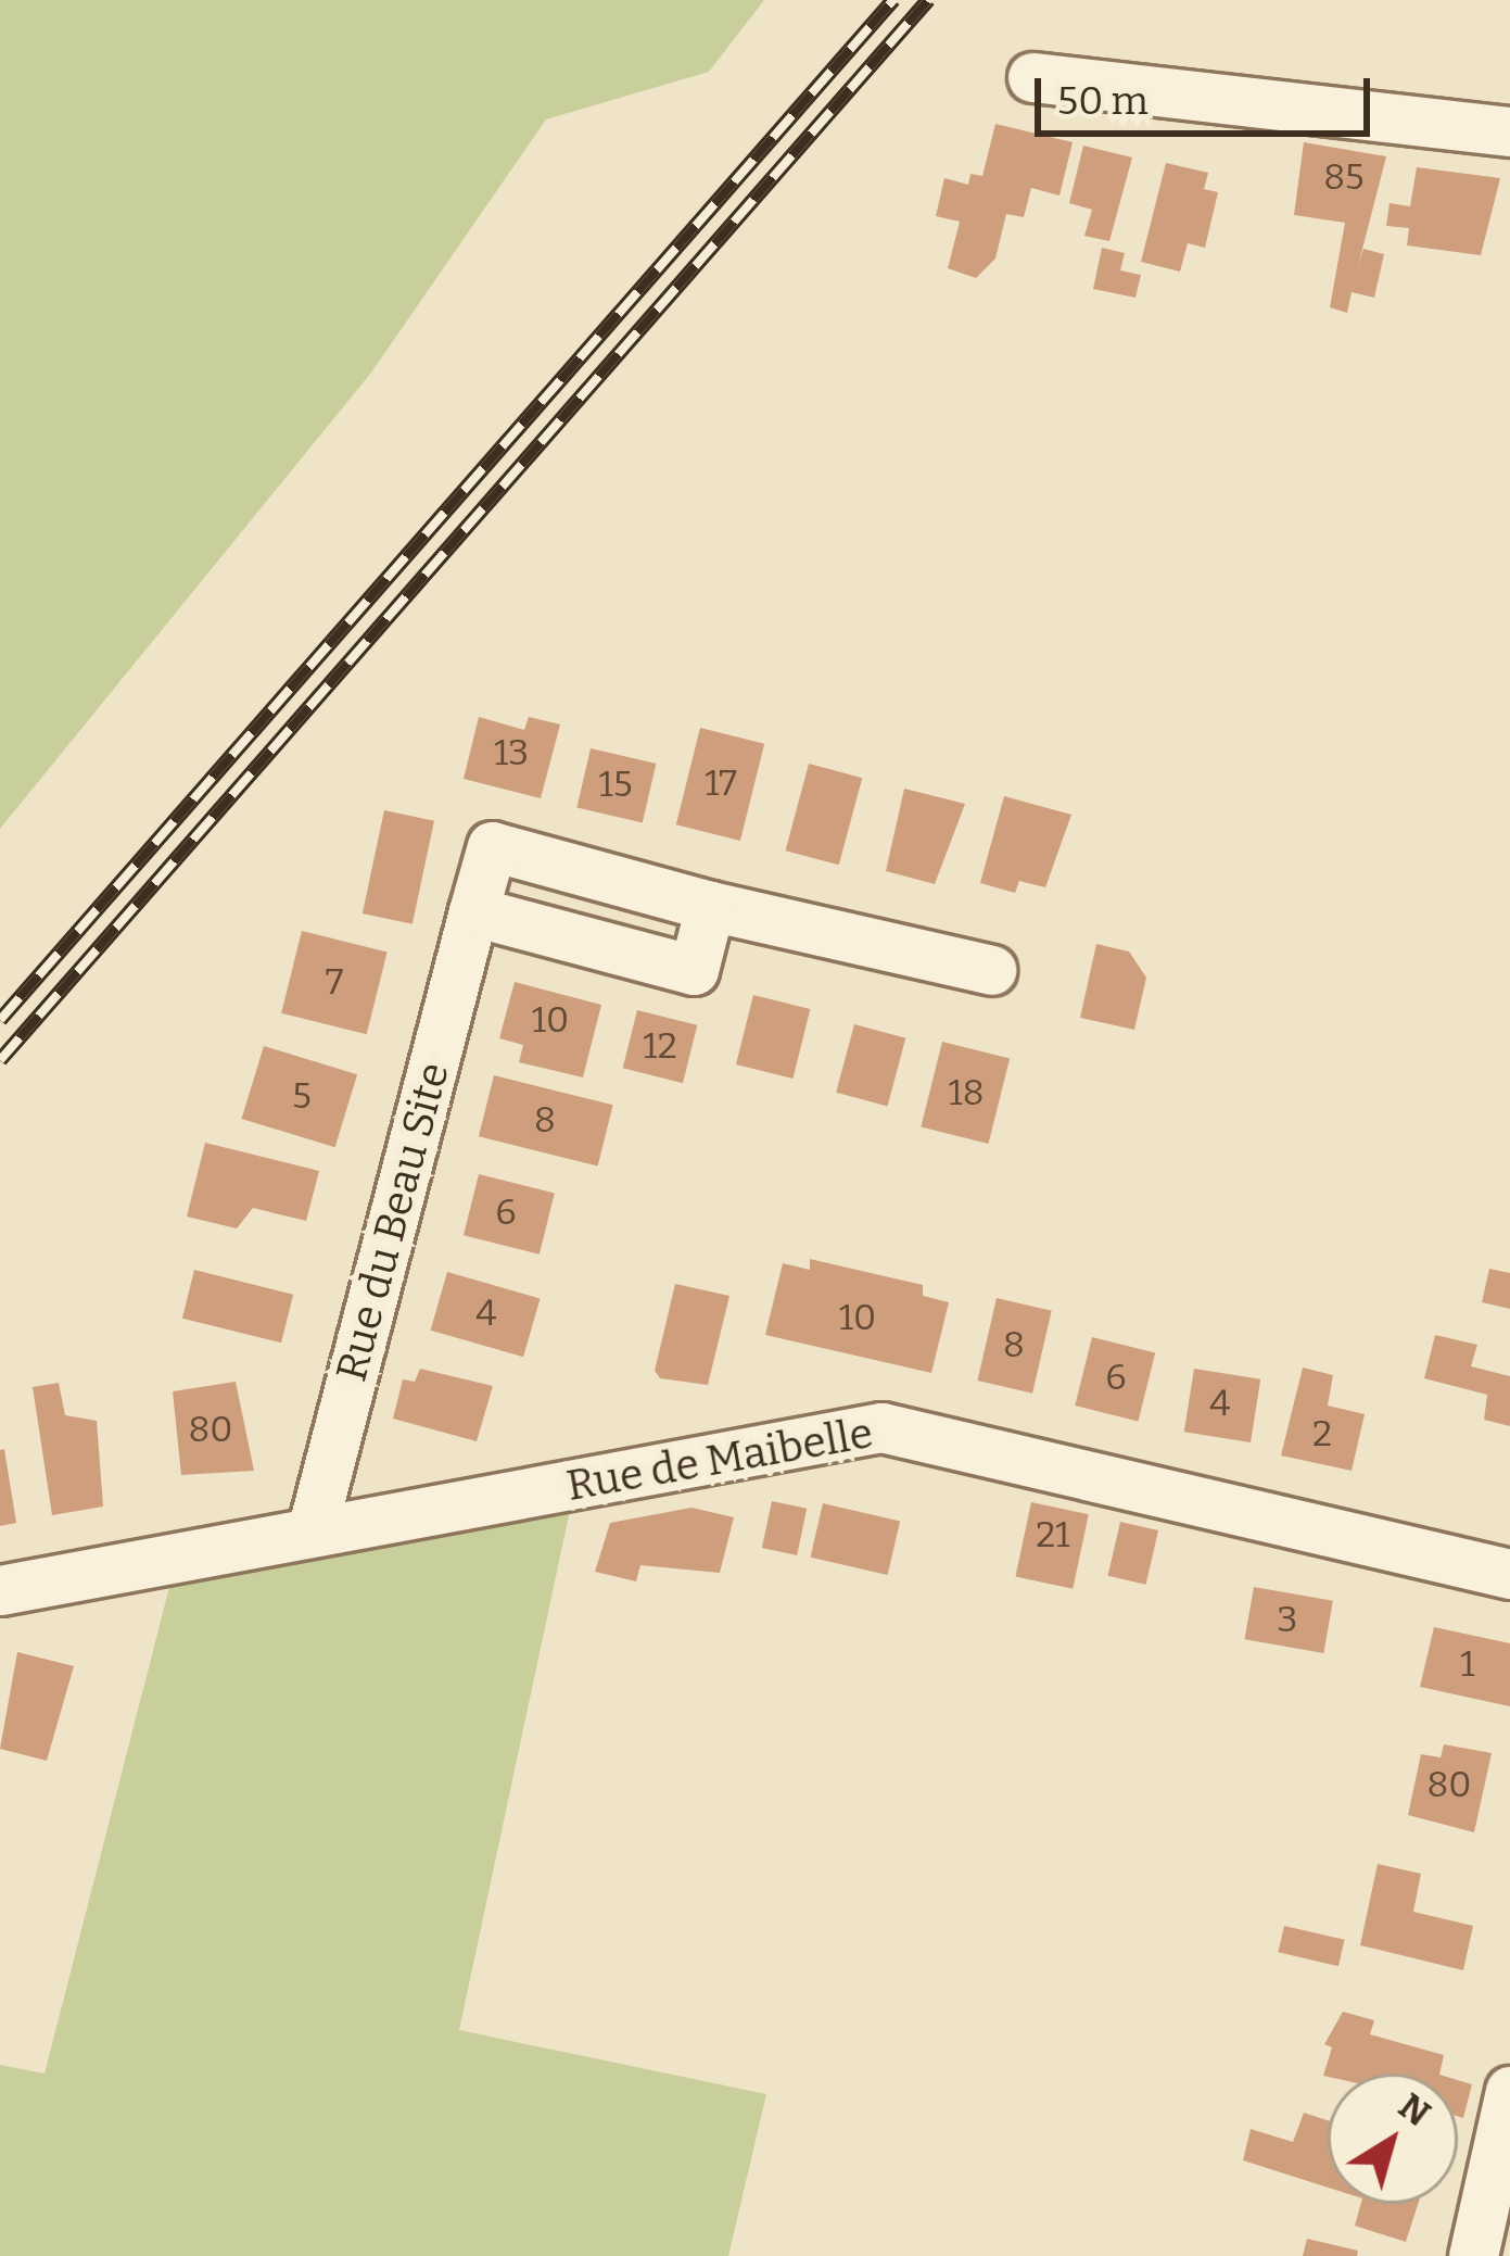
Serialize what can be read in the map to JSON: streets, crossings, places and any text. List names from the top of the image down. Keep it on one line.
{"streets":{"street":["Rue du Beau Site","Rue de Maibelle"]},"crossings":[["Rue du Beau Site","Rue de Maibelle"]],"house_numbers":["85","13","17","15","7","10","12","18","5","8","6","4","10","8","6","4","80","2","21","3","1","80"],"scale_bar":"50 m","north":"top right"}
